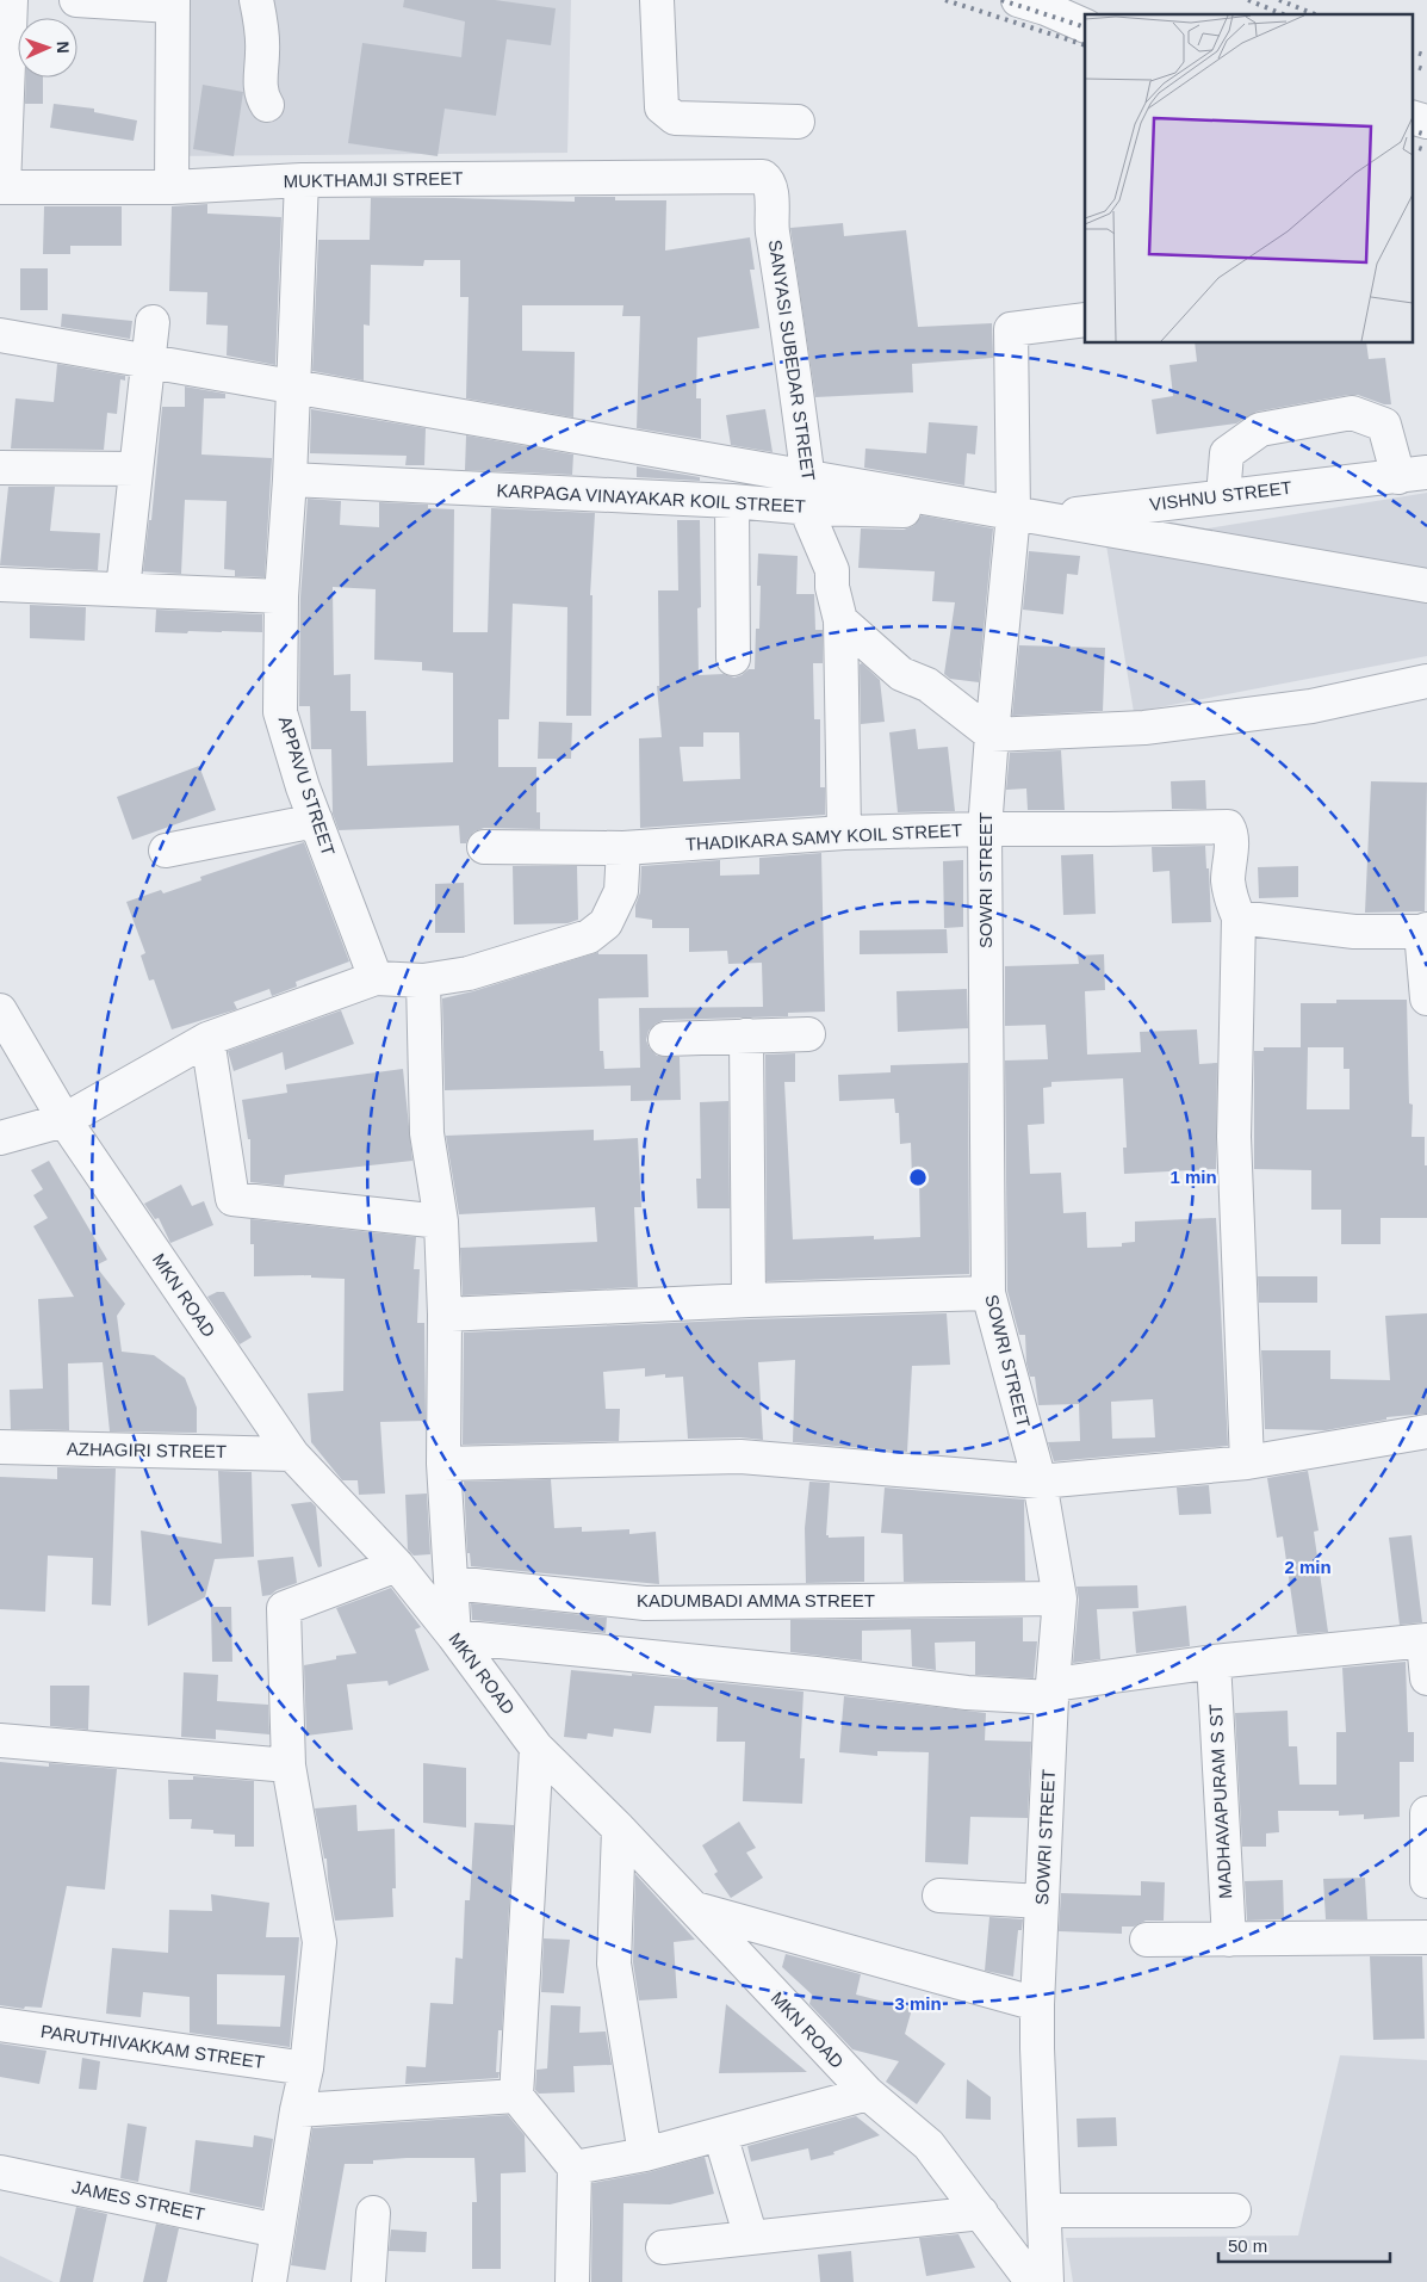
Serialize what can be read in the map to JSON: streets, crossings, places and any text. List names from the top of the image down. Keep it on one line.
{"streets":{"street":["MUKTHAMJI STREET","SANYASI SUBEDAR STREET","VISHNU STREET","KARPAGA VINAYAKAR KOIL STREET","APPAVU STREET","THADIKARA SAMY KOIL STREET","SOWRI STREET","MKN ROAD","AZHAGIRI STREET","KADUMBADI AMMA STREET","MADHAVAPURAM S ST","PARUTHIVAKKAM STREET","JAMES STREET"]},"crossings":[["MUKTHAMJI STREET","SANYASI SUBEDAR STREET"],["MUKTHAMJI STREET","APPAVU STREET"],["SANYASI SUBEDAR STREET","KARPAGA VINAYAKAR KOIL STREET"],["SANYASI SUBEDAR STREET","THADIKARA SAMY KOIL STREET"],["VISHNU STREET","KARPAGA VINAYAKAR KOIL STREET"],["VISHNU STREET","SOWRI STREET"],["KARPAGA VINAYAKAR KOIL STREET","APPAVU STREET"],["KARPAGA VINAYAKAR KOIL STREET","SOWRI STREET"],["THADIKARA SAMY KOIL STREET","SOWRI STREET"],["SOWRI STREET","KADUMBADI AMMA STREET"],["MKN ROAD","AZHAGIRI STREET"]],"scale_bar":"50 m","north":"right","rings":["1 min","2 min","3 min"]}
